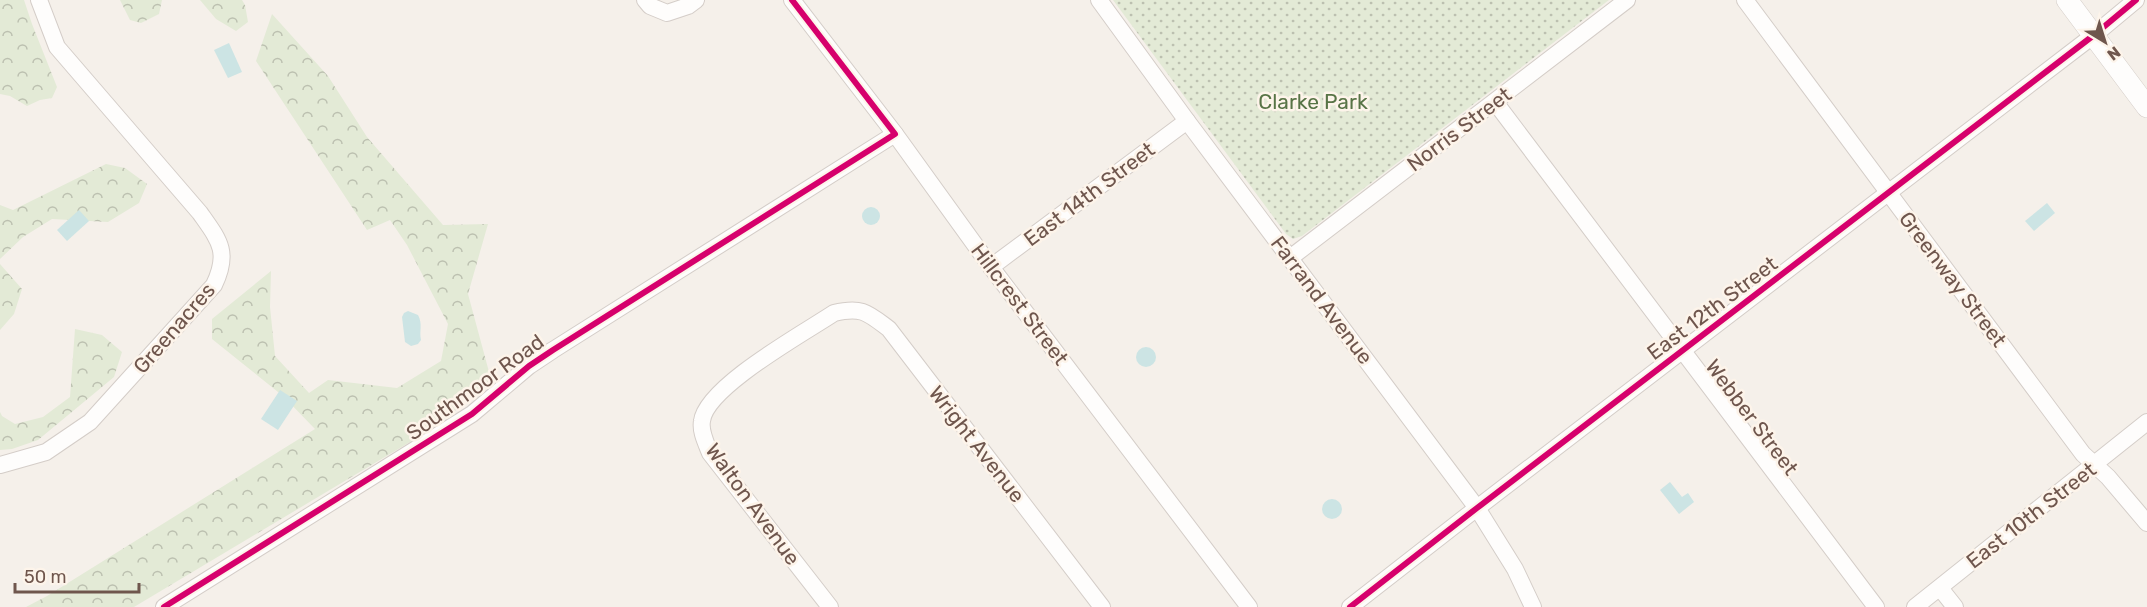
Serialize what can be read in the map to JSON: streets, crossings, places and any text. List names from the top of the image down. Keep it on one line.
{"streets":{"street":["Norris Street","East 14th Street","Greenway Street","Farrand Avenue","Hillcrest Street","East 12th Street","Greenacres","Southmoor Road","Webber Street","Wright Avenue","Walton Avenue","East 10th Street"]},"crossings":[["Norris Street","Farrand Avenue"],["Norris Street","Webber Street"],["East 14th Street","Farrand Avenue"],["East 14th Street","Hillcrest Street"],["Greenway Street","East 12th Street"],["Greenway Street","East 10th Street"],["Farrand Avenue","East 12th Street"],["Hillcrest Street","Southmoor Road"],["East 12th Street","Webber Street"],["Wright Avenue","Walton Avenue"]],"parks":["Clarke Park"],"scale_bar":"50 m","north":"bottom right"}
